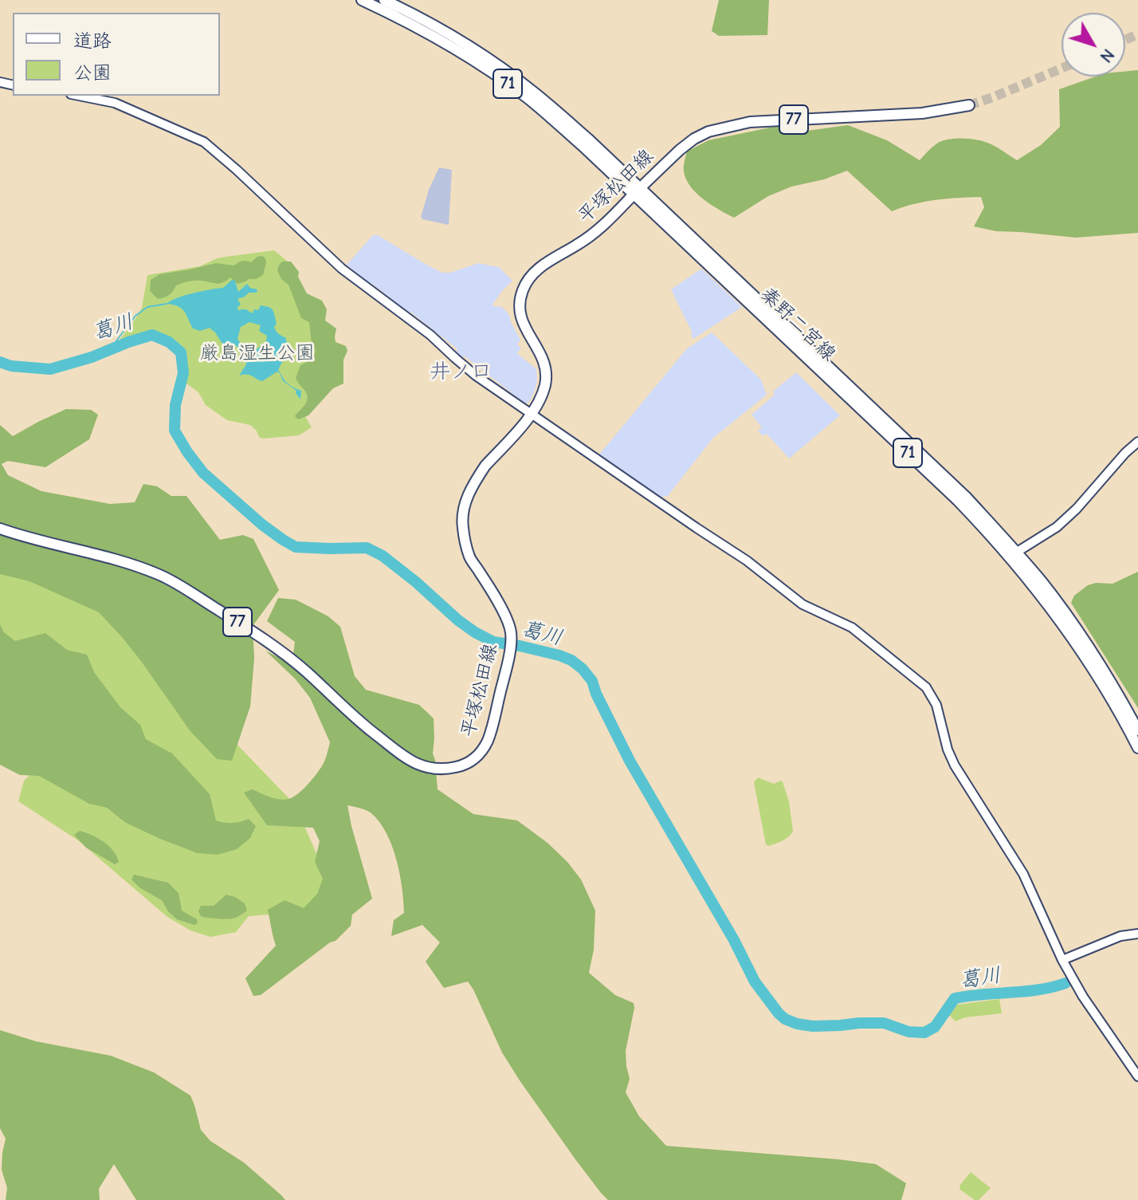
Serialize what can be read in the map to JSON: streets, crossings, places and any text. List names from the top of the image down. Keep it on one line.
{"streets":{"main road":["71","77","平塚松田線","秦野二宮線"]},"crossings":[["平塚松田線","秦野二宮線"]],"districts":["井ノ口"],"water":["葛川"],"parks":["厳島湿生公園"],"legend":["道路","公園"],"north":"bottom right"}
